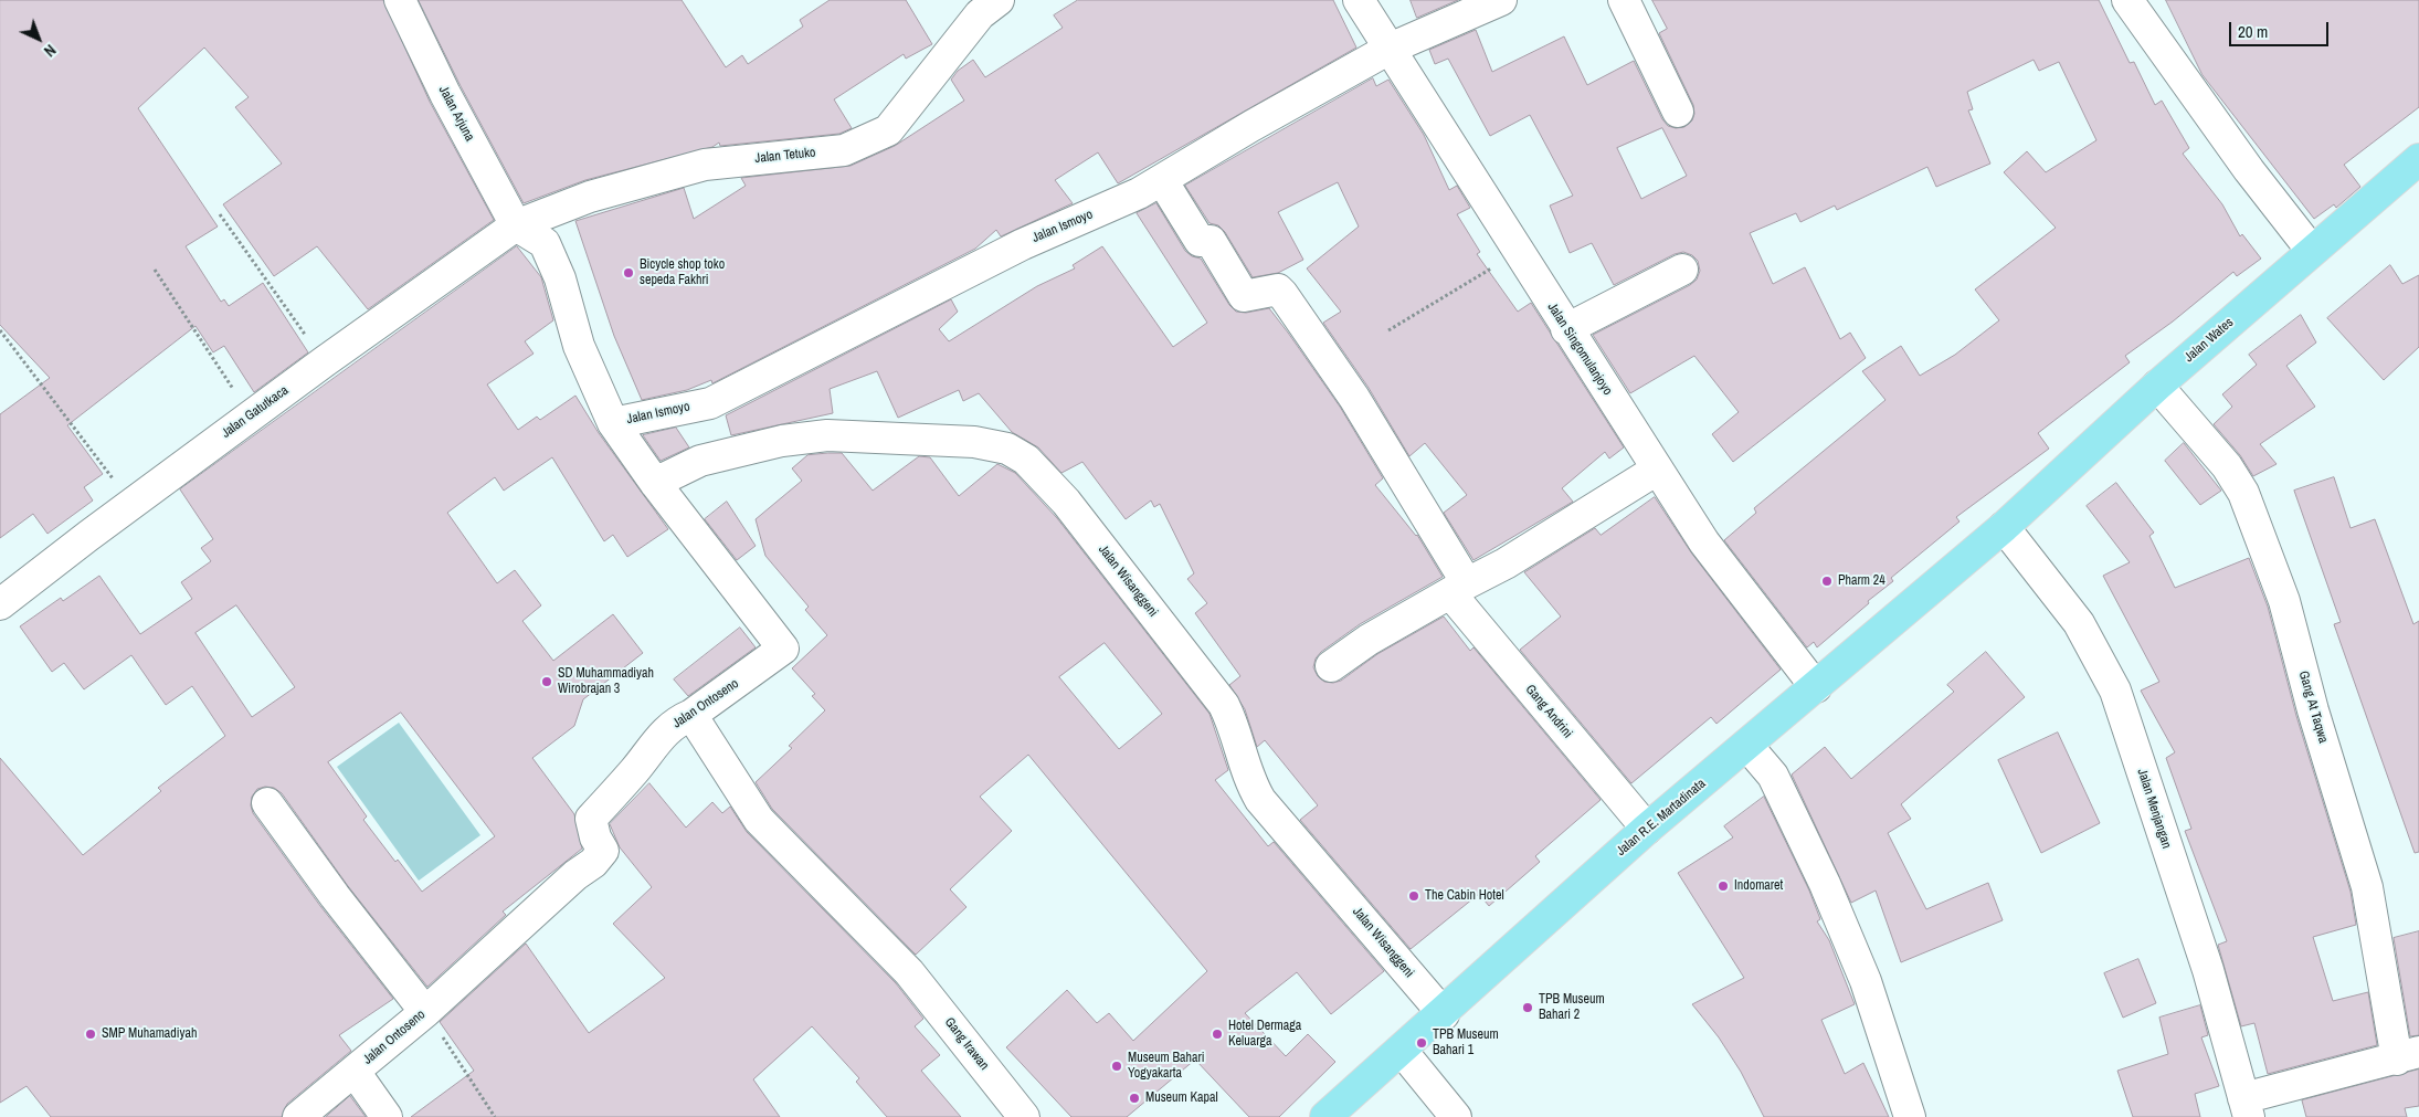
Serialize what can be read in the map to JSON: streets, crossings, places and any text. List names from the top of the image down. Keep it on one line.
{"streets":{"main road":["Jalan Wates","Jalan R.E. Martadinata"],"street":["Jalan Arjuna","Jalan Tetuko","Jalan Ismoyo","Jalan Singomulanjoyo","Jalan Gatutkaca","Jalan Wisanggeni","Jalan Ontoseno","Gang At Taqwa","Gang Andrini","Jalan Menjangan","Gang Irawan"]},"crossings":[["Jalan Arjuna","Jalan Tetuko"],["Jalan Arjuna","Jalan Gatutkaca"],["Jalan Arjuna","Jalan Ontoseno"],["Jalan Tetuko","Jalan Gatutkaca"],["Jalan Tetuko","Jalan Ontoseno"],["Jalan Ismoyo","Jalan Singomulanjoyo"],["Jalan Ismoyo","Jalan Ontoseno"],["Jalan Ismoyo","Gang Andrini"],["Jalan Wates","Gang At Taqwa"],["Jalan Wates","Jalan Menjangan"],["Jalan Wates","Jalan R.E. Martadinata"],["Jalan Singomulanjoyo","Jalan R.E. Martadinata"],["Jalan Gatutkaca","Jalan Ontoseno"],["Jalan Wisanggeni","Jalan Ontoseno"],["Jalan Wisanggeni","Jalan R.E. Martadinata"],["Jalan Ontoseno","Gang Irawan"],["Gang Andrini","Jalan R.E. Martadinata"],["Jalan Menjangan","Jalan R.E. Martadinata"]],"places":["Bicycle shop toko sepeda Fakhri","Pharm 24","SD Muhammadiyah Wirobrajan 3","Indomaret","The Cabin Hotel","TPB Museum Bahari 2","SMP Muhamadiyah","Hotel Dermaga Keluarga","TPB Museum Bahari 1","Museum Bahari Yogyakarta","Museum Kapal"],"scale_bar":"20 m","north":"bottom right"}
